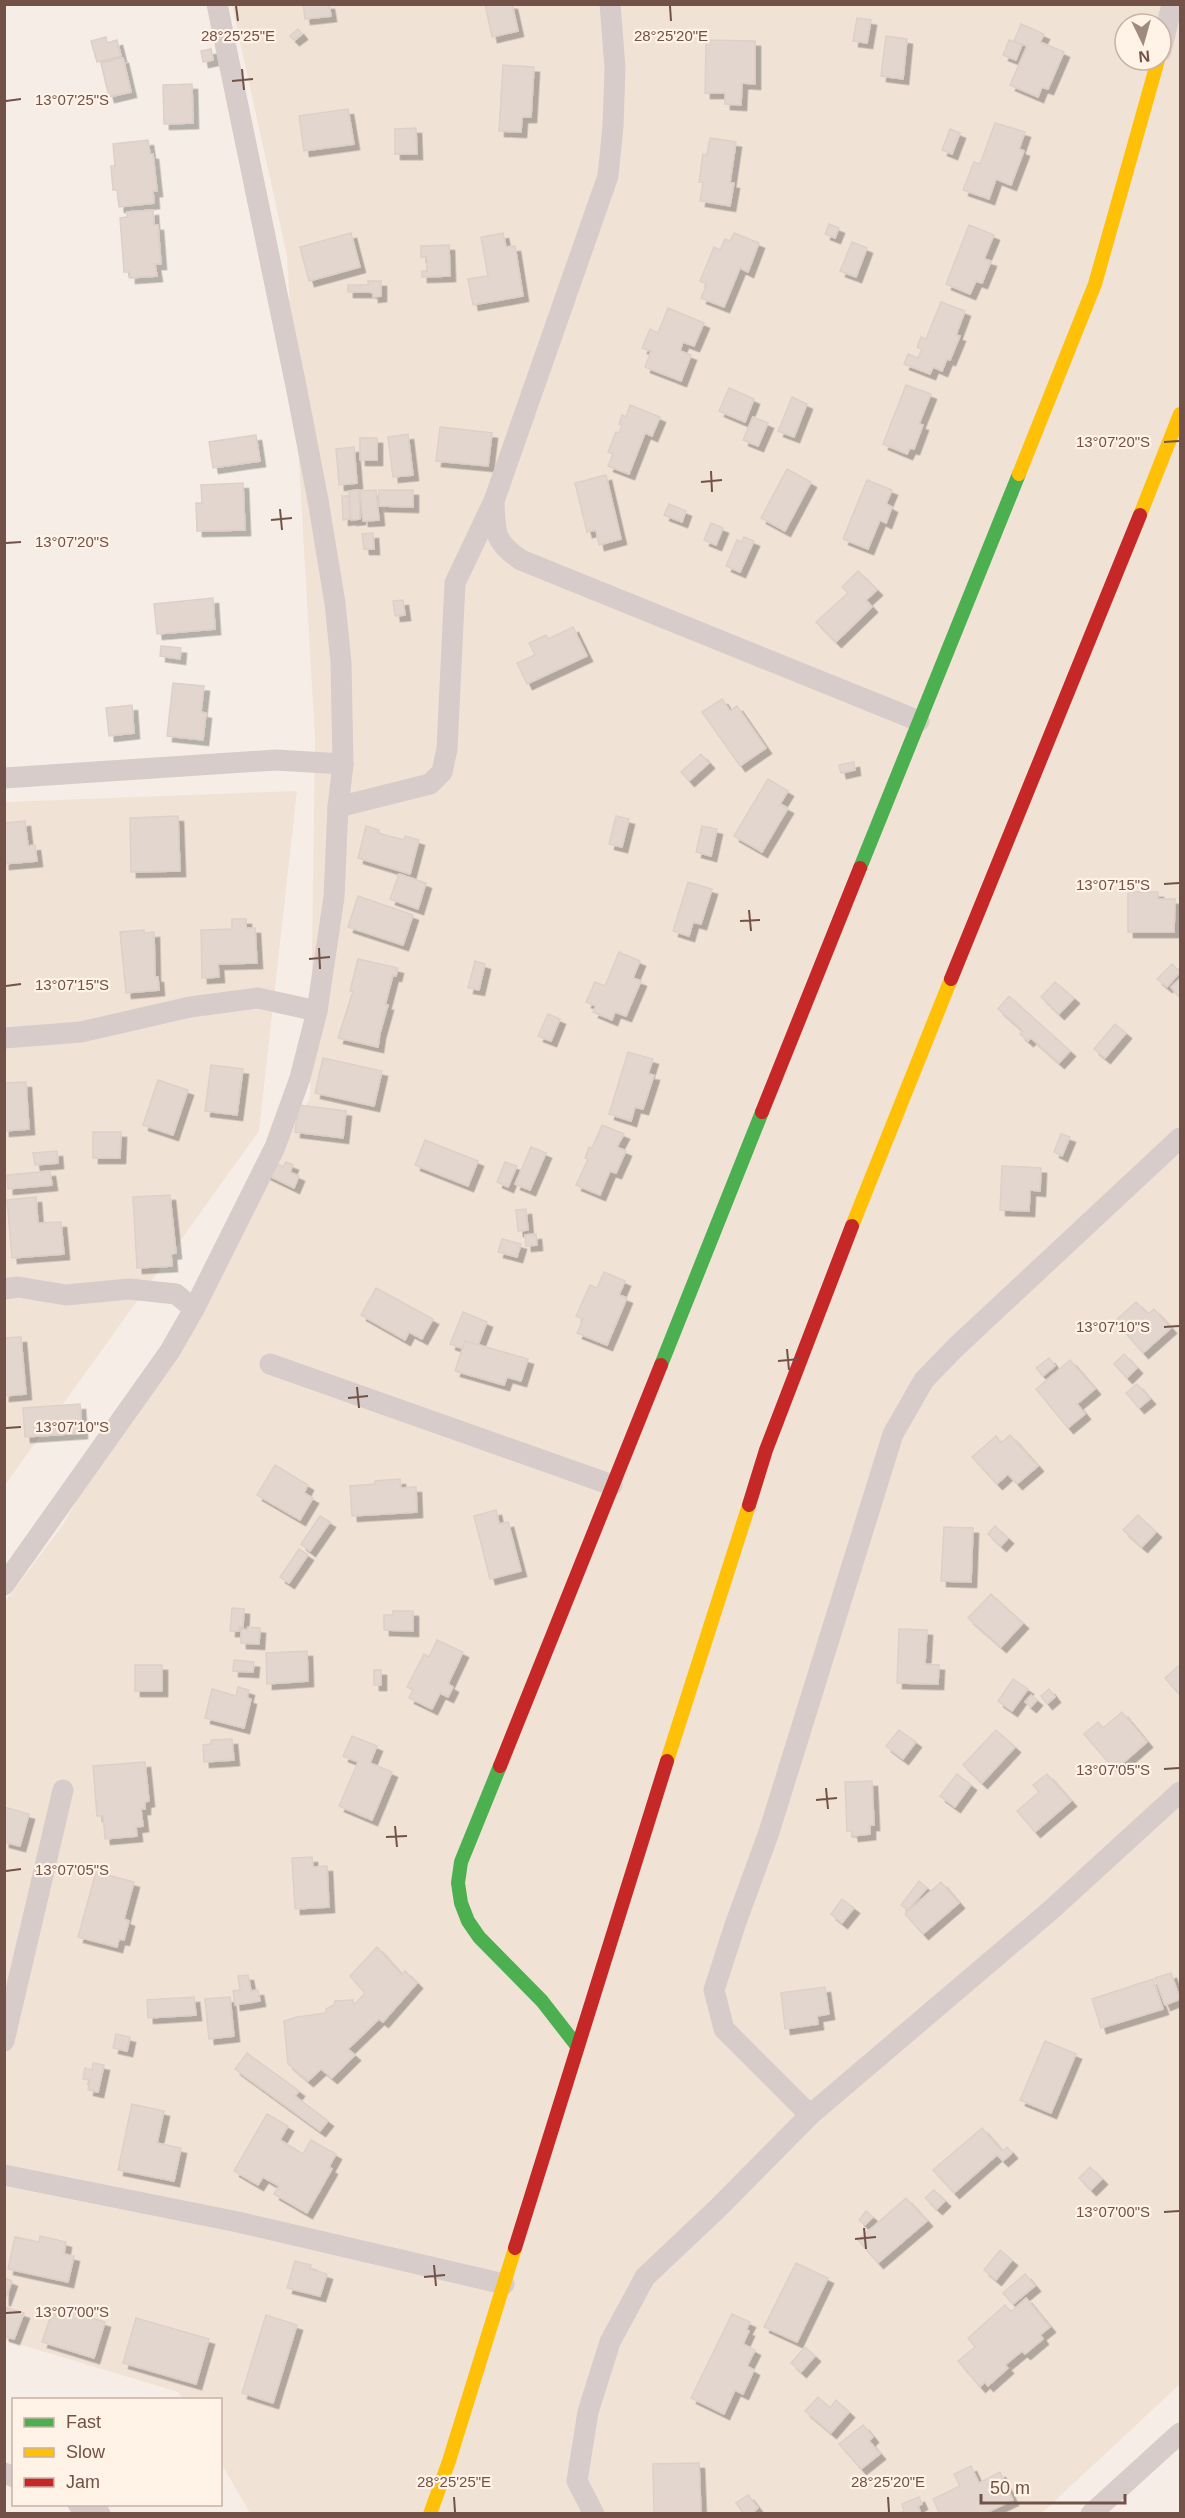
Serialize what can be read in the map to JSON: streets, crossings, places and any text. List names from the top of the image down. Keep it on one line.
{"legend":["Fast","Slow","Jam"],"scale_bar":"50 m","north":"bottom","coordinates":["28°25'25\"E","28°25'20\"E","13°07'25\"S","13°07'20\"S","13°07'15\"S","13°07'10\"S","13°07'05\"S","13°07'00\"S"]}
